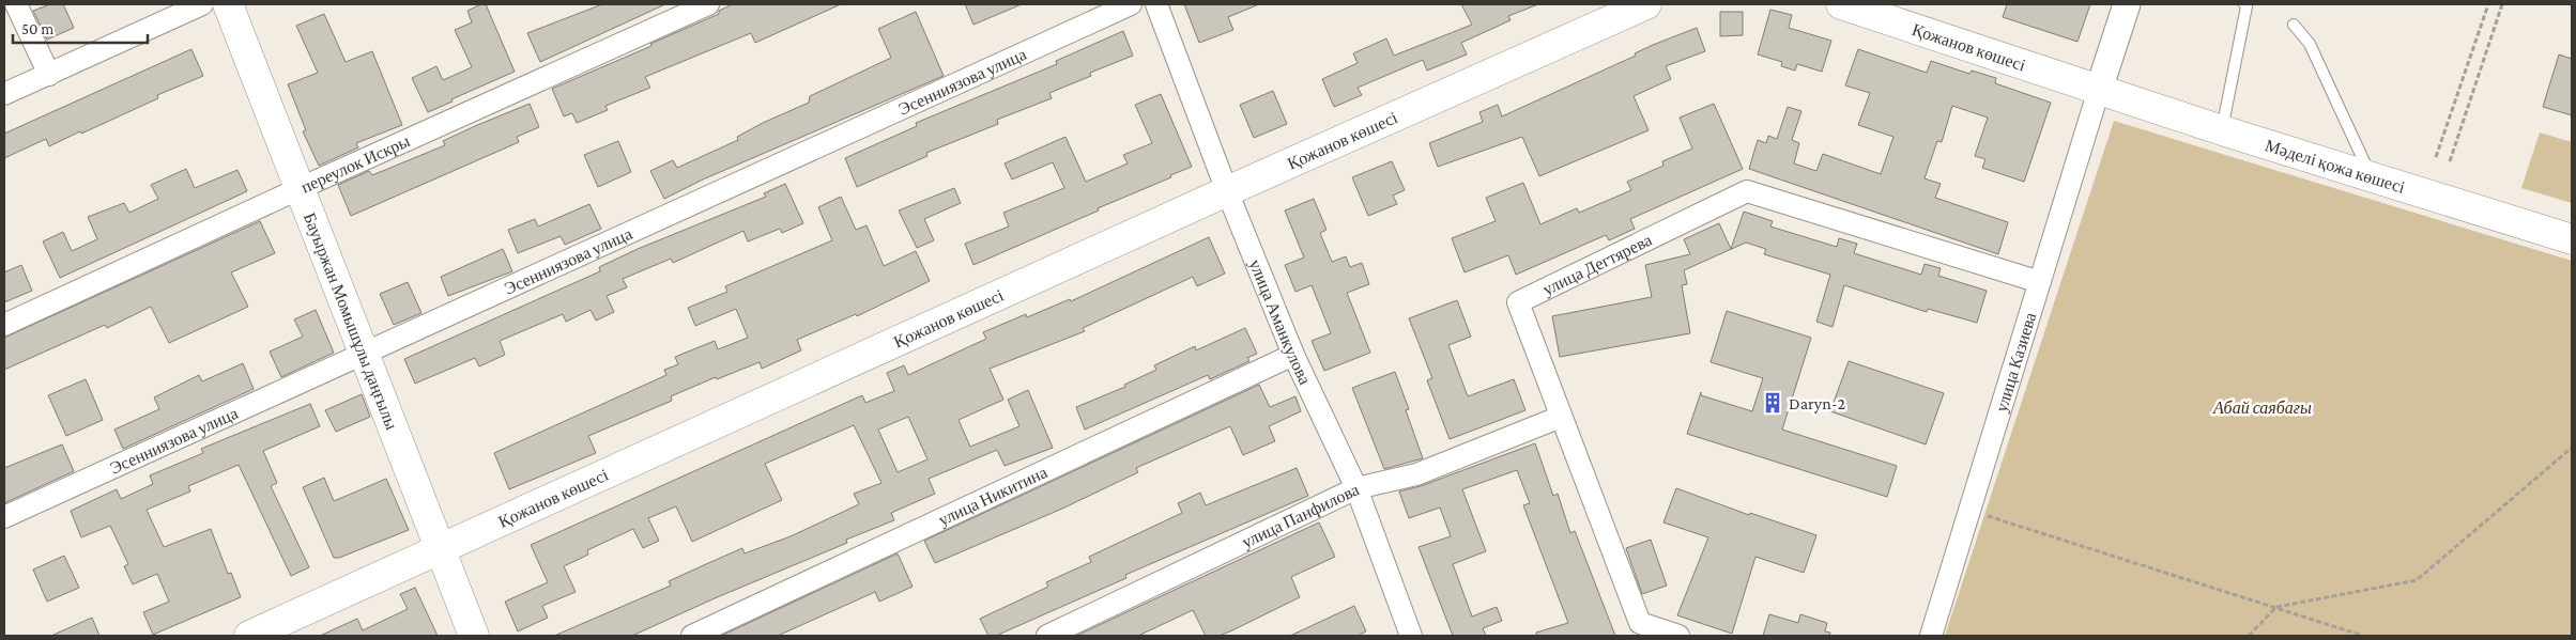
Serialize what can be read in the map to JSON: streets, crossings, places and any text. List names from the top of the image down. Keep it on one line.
{"streets":{"main road":["Қожанов көшесі","Мәделі қожа көшесі","Бауыржан Момышұлы даңғылы"],"street":["Эсенниязова улица","переулок Искры","улица Дегтярева","улица Аманкулова","улица Казиева","улица Никитина","улица Панфилова"]},"crossings":[["Қожанов көшесі","Мәделі қожа көшесі"],["Қожанов көшесі","Бауыржан Момышұлы даңғылы"],["Қожанов көшесі","улица Аманкулова"],["Қожанов көшесі","улица Казиева"],["Эсенниязова улица","Бауыржан Момышұлы даңғылы"],["переулок Искры","Бауыржан Момышұлы даңғылы"],["Мәделі қожа көшесі","улица Казиева"],["улица Дегтярева","улица Казиева"],["улица Дегтярева","улица Панфилова"],["улица Аманкулова","улица Никитина"],["улица Аманкулова","улица Панфилова"]],"parks":["Абай саябағы"],"places":{"building":["Daryn-2"]},"scale_bar":"50 m"}
